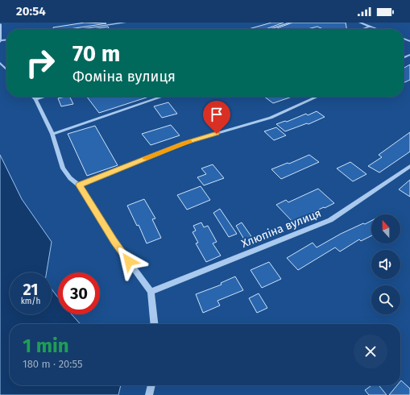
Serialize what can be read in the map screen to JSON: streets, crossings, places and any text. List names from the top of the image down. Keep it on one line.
{"streets":{"street":["Хлюпіна вулиця"]},"north":"top","page":{"status":"20:54","turn":["70 m","Фоміна вулиця"],"speed":"21 km/h","limit":"30","heading":["1 min","180 m · 20:55"]}}
